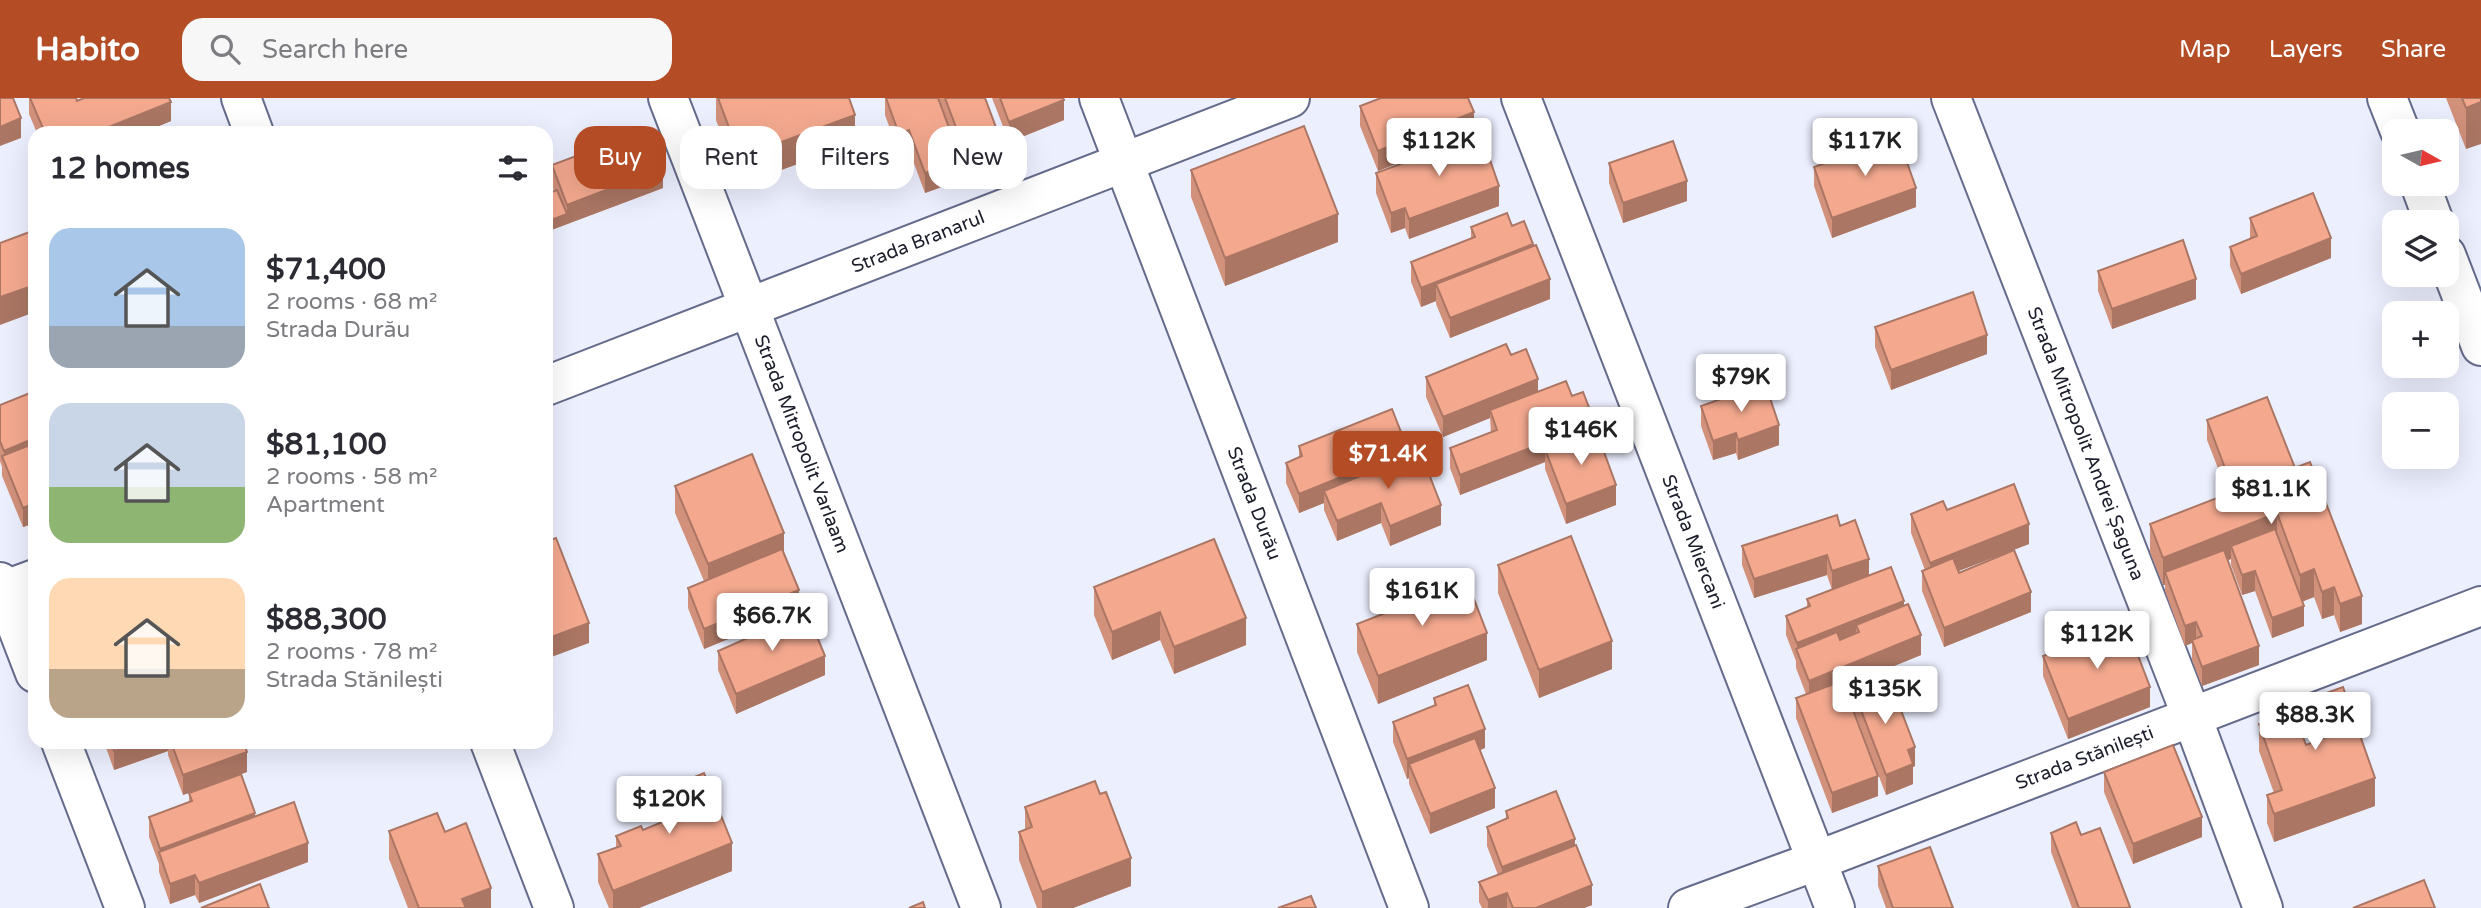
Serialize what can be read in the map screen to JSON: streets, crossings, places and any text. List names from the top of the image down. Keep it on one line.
{"streets":{"street":["Strada Branarul","Strada Mitropolit Varlaam","Strada Mitropolit Andrei Șaguna","Strada Durău","Strada Miercani","Strada Stănilești"]},"crossings":[["Strada Branarul","Strada Mitropolit Varlaam"],["Strada Branarul","Strada Durău"],["Strada Mitropolit Andrei Șaguna","Strada Stănilești"],["Strada Miercani","Strada Stănilești"]],"north":"right","page":{"header":"Habito","search":"Search here","nav":["Map","Layers","Share"],"price":["$112K","$117K","$79K","$146K","$71.4K","$81.1K","$161K","$66.7K","$112K","$135K","$88.3K","$120K"],"map_buttons":["+","−"],"chip":["Buy","Rent","Filters","New"],"heading":"12 homes","list":[{"name":"$71,400","note":"2 rooms · 68 m² · Strada Durău"},{"name":"$81,100","note":"2 rooms · 58 m² · Apartment"},{"name":"$88,300","note":"2 rooms · 78 m² · Strada Stănilești"}]}}
